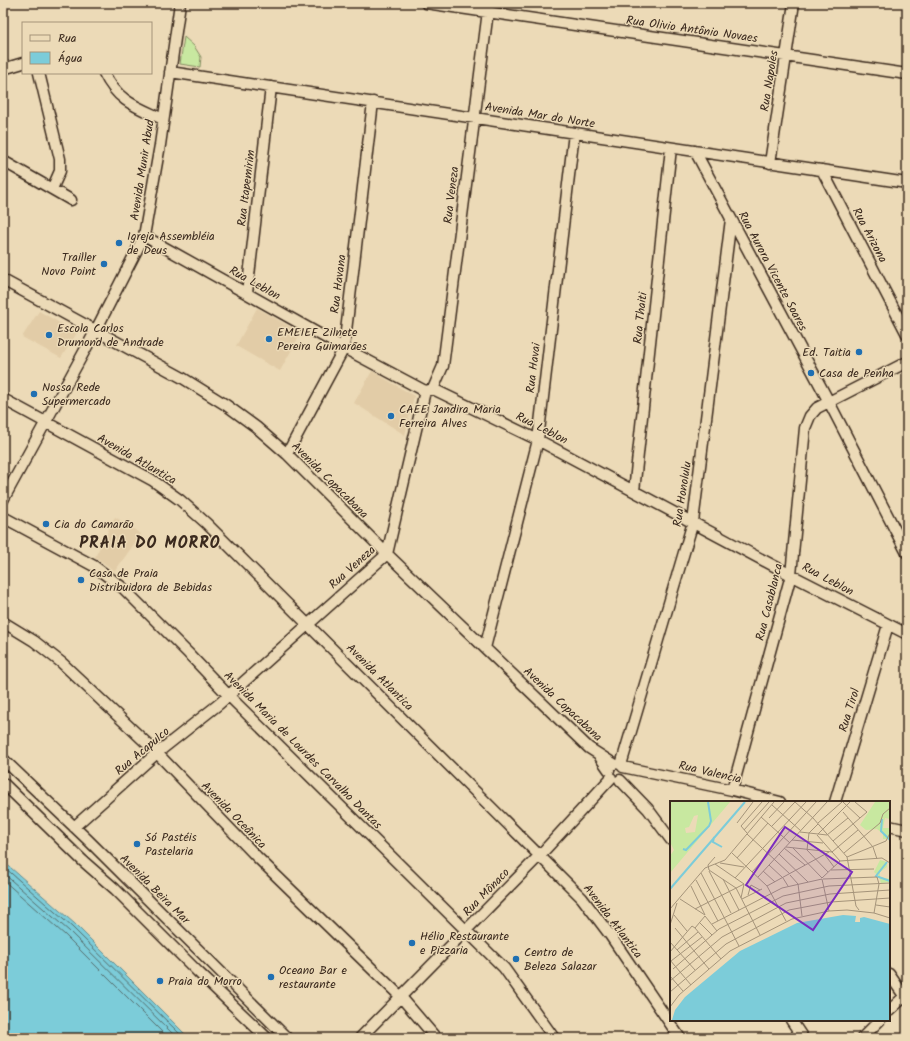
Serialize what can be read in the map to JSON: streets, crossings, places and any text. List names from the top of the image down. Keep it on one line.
{"streets":{"street":["Rua Olivio Antônio Novaes","Rua Napoles","Avenida Mar do Norte","Avenida Munir Abud","Rua Itapemirim","Rua Veneza","Rua Arizona","Rua Aurora Vicente Soares","Rua Leblon","Rua Havana","Rua Thaiti","Rua Havai","Avenida Atlantica","Avenida Copacabana","Rua Honolulu","Rua Casablanca","Rua Tirol","Avenida Maria de Lourdes Carvalho Dantas","Rua Acapulco","Rua Valencia","Avenida Oceânica","Avenida Beira Mar","Rua Mônaco"]},"crossings":[["Rua Olivio Antônio Novaes","Rua Napoles"],["Rua Olivio Antônio Novaes","Rua Veneza"],["Rua Napoles","Avenida Mar do Norte"],["Avenida Mar do Norte","Avenida Munir Abud"],["Avenida Mar do Norte","Rua Itapemirim"],["Avenida Mar do Norte","Rua Veneza"],["Avenida Mar do Norte","Rua Arizona"],["Avenida Mar do Norte","Rua Aurora Vicente Soares"],["Avenida Mar do Norte","Rua Havana"],["Avenida Mar do Norte","Rua Thaiti"],["Avenida Mar do Norte","Rua Havai"],["Avenida Munir Abud","Rua Leblon"],["Avenida Munir Abud","Avenida Atlantica"],["Avenida Munir Abud","Avenida Copacabana"],["Rua Itapemirim","Rua Leblon"],["Rua Veneza","Rua Leblon"],["Rua Veneza","Avenida Atlantica"],["Rua Veneza","Avenida Copacabana"],["Rua Veneza","Avenida Maria de Lourdes Carvalho Dantas"],["Rua Veneza","Rua Acapulco"],["Rua Aurora Vicente Soares","Rua Honolulu"],["Rua Aurora Vicente Soares","Rua Casablanca"],["Rua Leblon","Rua Havana"],["Rua Leblon","Rua Thaiti"],["Rua Leblon","Rua Havai"],["Rua Leblon","Rua Honolulu"],["Rua Leblon","Rua Casablanca"],["Rua Leblon","Rua Tirol"],["Rua Havana","Avenida Copacabana"],["Rua Havai","Avenida Copacabana"],["Avenida Atlantica","Rua Mônaco"],["Avenida Copacabana","Rua Honolulu"],["Avenida Copacabana","Rua Valencia"],["Avenida Copacabana","Rua Mônaco"],["Rua Honolulu","Rua Valencia"],["Rua Honolulu","Rua Mônaco"],["Rua Casablanca","Rua Valencia"],["Avenida Maria de Lourdes Carvalho Dantas","Rua Acapulco"],["Avenida Maria de Lourdes Carvalho Dantas","Rua Mônaco"],["Rua Acapulco","Avenida Oceânica"],["Rua Acapulco","Avenida Beira Mar"],["Rua Valencia","Rua Mônaco"],["Avenida Oceânica","Rua Mônaco"]],"districts":["PRAIA DO MORRO"],"places":["Igreja Assembléia de Deus","Trailler Novo Point","Escola Carlos Drumond de Andrade","EMEIEF Zilnete Pereira Guimarães","Ed. Taitia","Casa de Penha","Nossa Rede Supermercado","CAEE Jandira Maria Ferreira Alves","Cia do Camarão","Casa de Praia Distribuidora de Bebidas","Só Pastéis Pastelaria","Hélio Restaurante e Pizzaria","Centro de Beleza Salazar","Oceano Bar e restaurante","Praia do Morro"],"legend":["Rua","Água"]}
